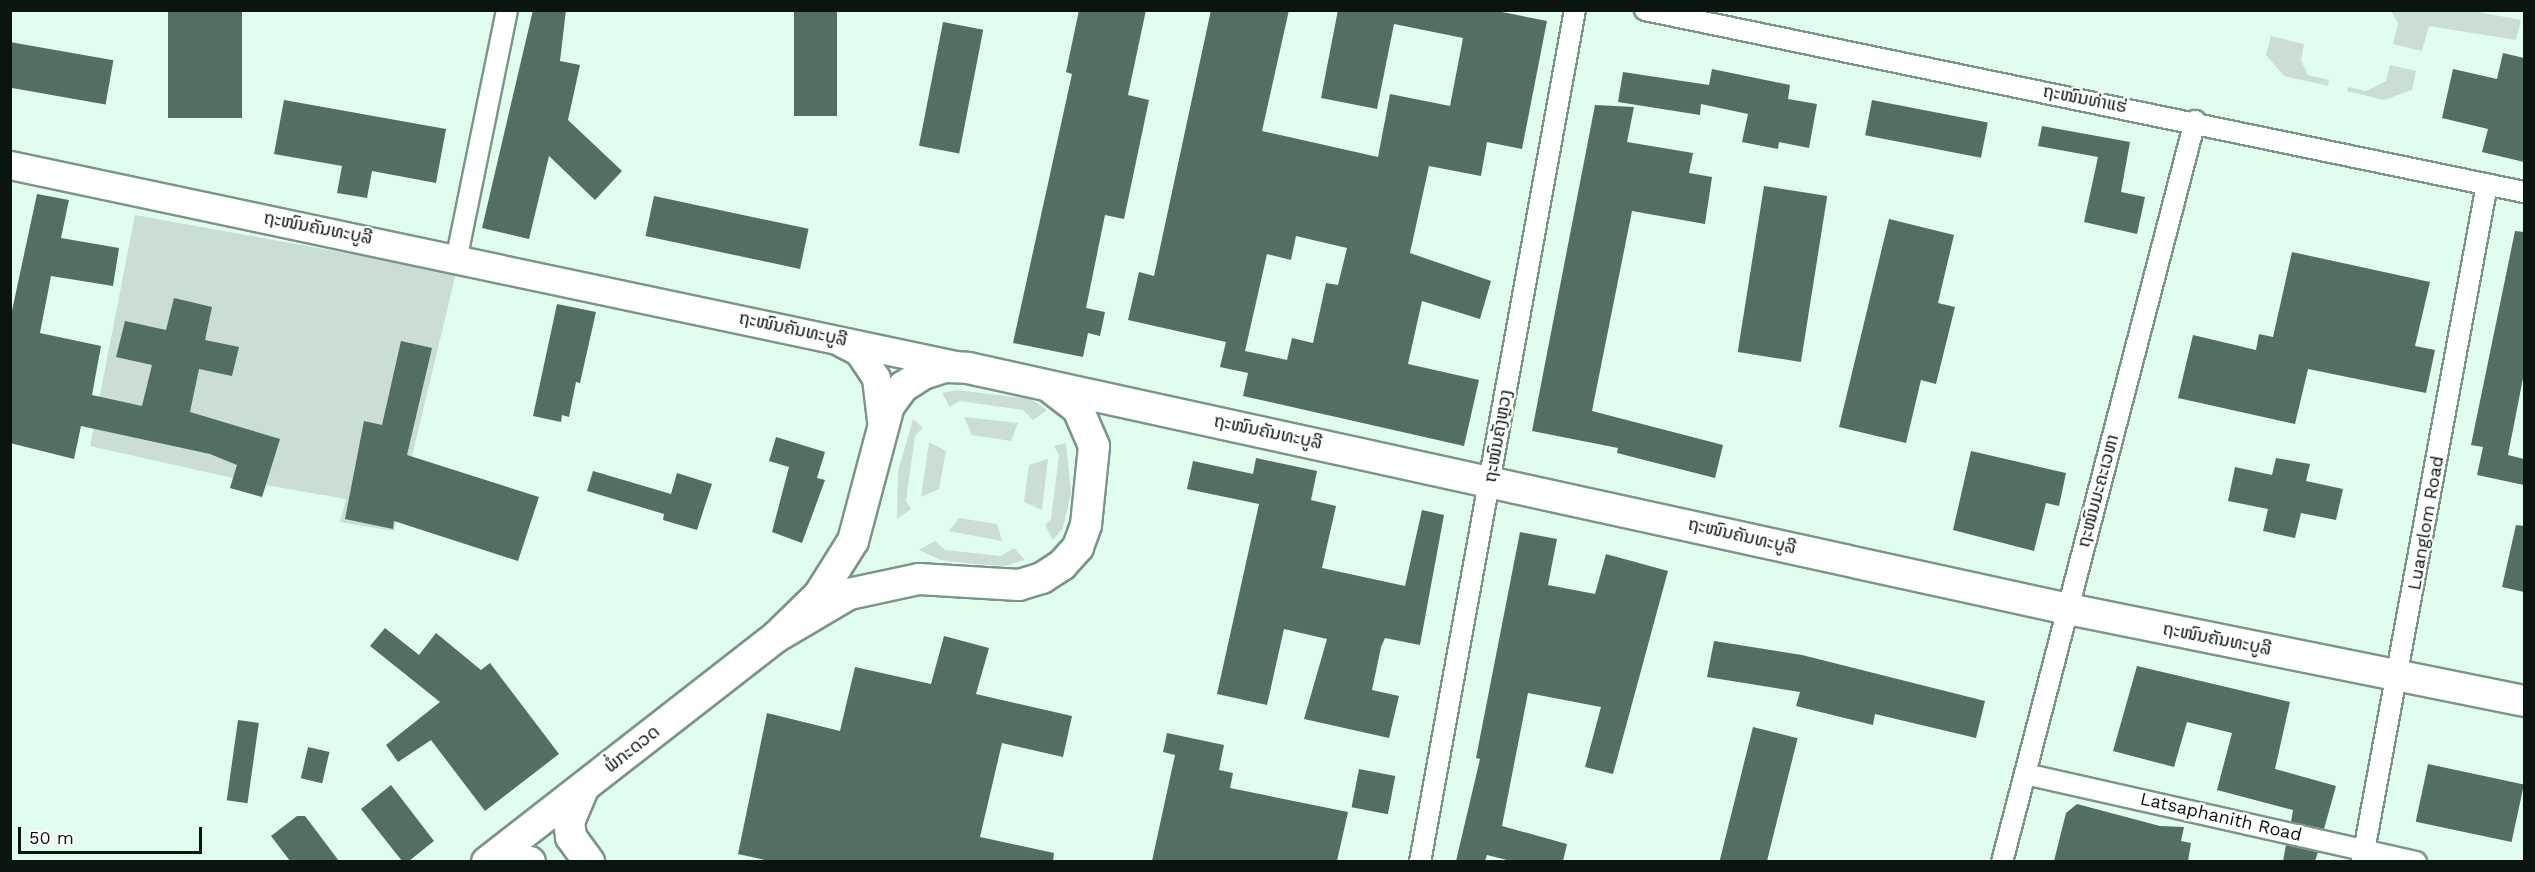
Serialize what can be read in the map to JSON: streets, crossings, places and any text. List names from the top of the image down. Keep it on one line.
{"streets":{"main road":["ຖະໜົນຄັນທະບູລີ","ພໍ່ກະດວດ"],"street":["ຖະໜົນທ່າແຮ່","ຖະໜົນຄັງຫຼວງ","ຖະໜົນມະຄະເວຫາ","Luanglom Road","Latsaphanith Road"]},"crossings":[["ຖະໜົນທ່າແຮ່","ຖະໜົນມະຄະເວຫາ"],["ຖະໜົນທ່າແຮ່","Luanglom Road"],["ຖະໜົນຄັນທະບູລີ","ຖະໜົນຄັງຫຼວງ"],["ຖະໜົນຄັນທະບູລີ","ຖະໜົນມະຄະເວຫາ"],["ຖະໜົນຄັນທະບູລີ","Luanglom Road"],["ຖະໜົນມະຄະເວຫາ","Latsaphanith Road"],["Luanglom Road","Latsaphanith Road"]],"scale_bar":"50 m"}
